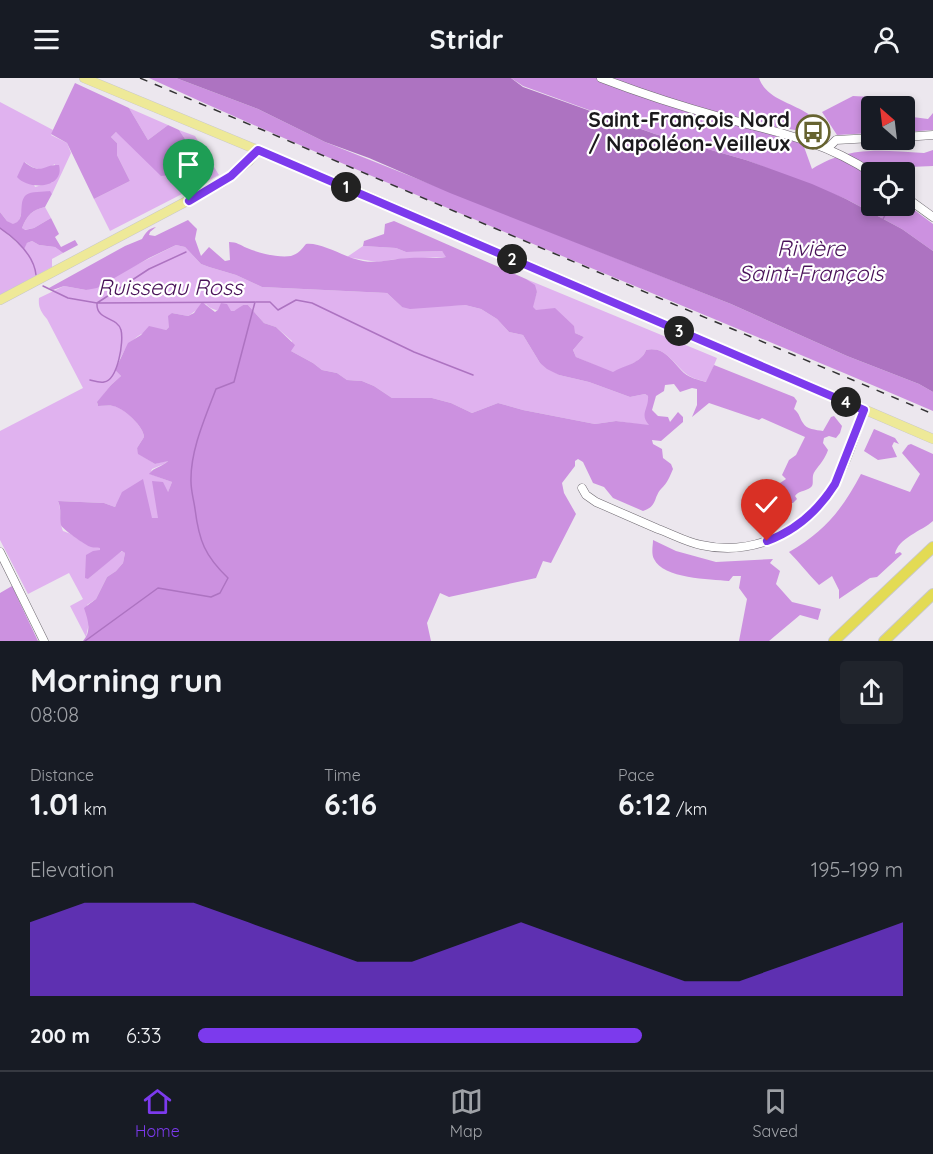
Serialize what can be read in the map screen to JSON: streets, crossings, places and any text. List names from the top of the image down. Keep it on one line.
{"water":["Rivière Saint-François","Ruisseau Ross"],"places":{"bus stop":["Saint-François Nord / Napoléon-Veilleux"]},"north":"top left","page":{"header":"Stridr","pins":["1","2","3","4"],"heading":["Morning run","08:08"],"stats":[["Distance","1.01 km"],["Time","6:16"],["Pace","6:12 /km"]],"chart":["Elevation","195–199 m"],"list":[{"name":"200 m","note":"6:33"}],"tabs":["Home","Map","Saved"]}}
